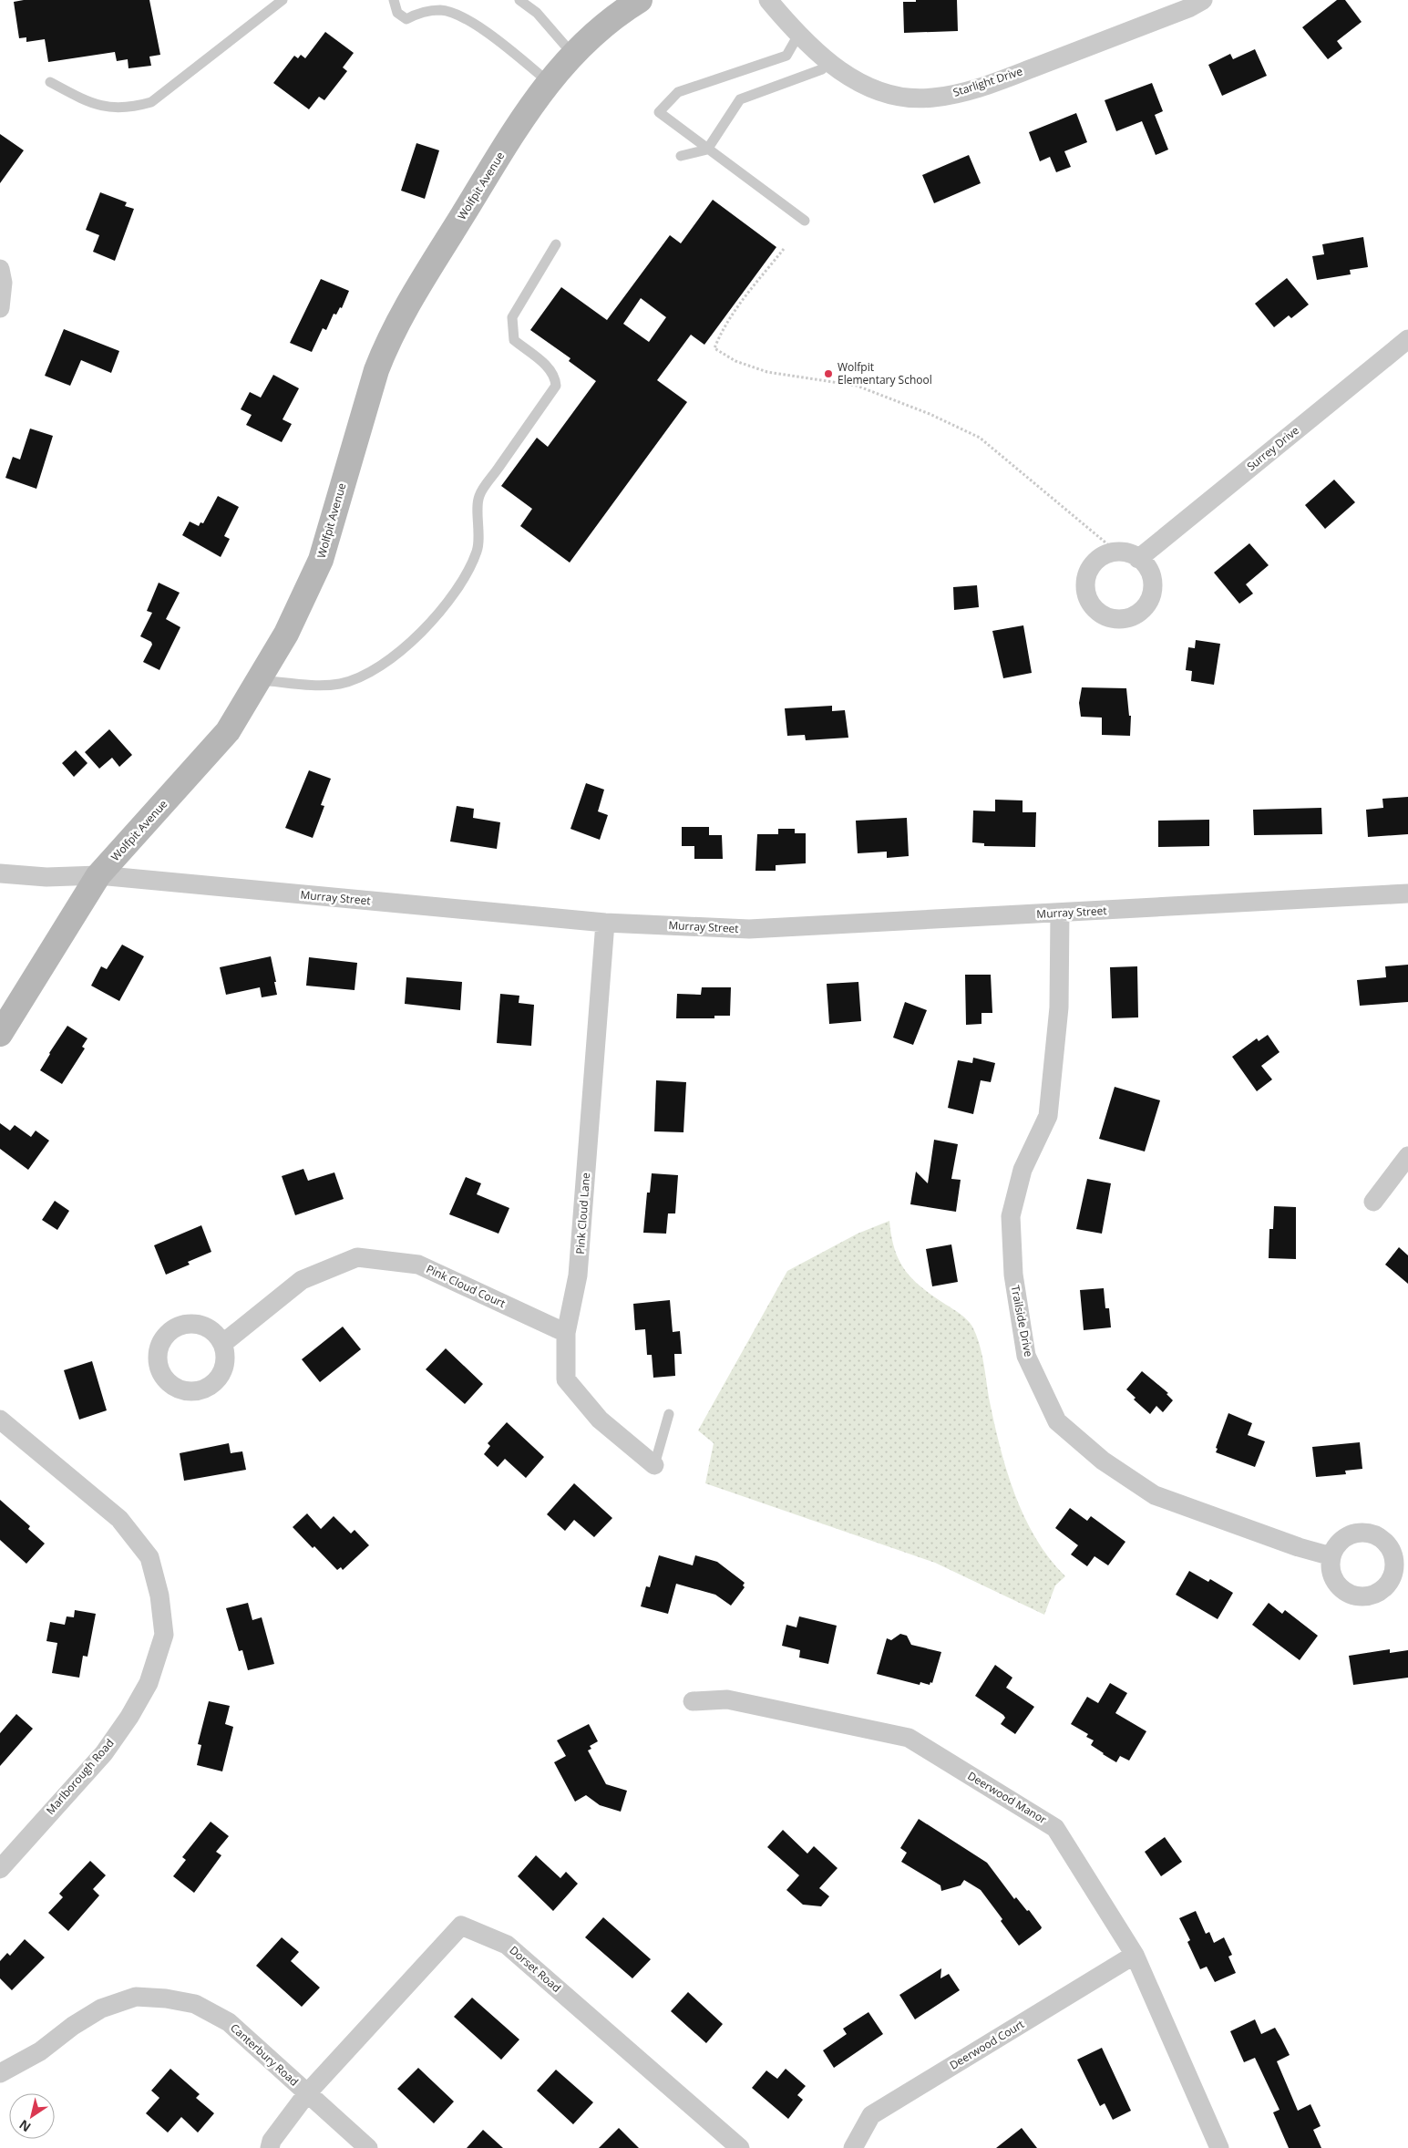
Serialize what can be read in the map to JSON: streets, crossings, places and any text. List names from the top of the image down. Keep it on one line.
{"streets":{"street":["Starlight Drive","Wolfpit Avenue","Surrey Drive","Murray Street","Pink Cloud Lane","Pink Cloud Court","Trailside Drive","Marlborough Road","Deerwood Manor","Dorset Road","Deerwood Court","Canterbury Road"]},"crossings":[["Wolfpit Avenue","Murray Street"],["Murray Street","Pink Cloud Lane"],["Murray Street","Trailside Drive"],["Pink Cloud Lane","Pink Cloud Court"],["Deerwood Manor","Deerwood Court"],["Dorset Road","Canterbury Road"]],"places":["Wolfpit Elementary School"],"north":"bottom left"}
